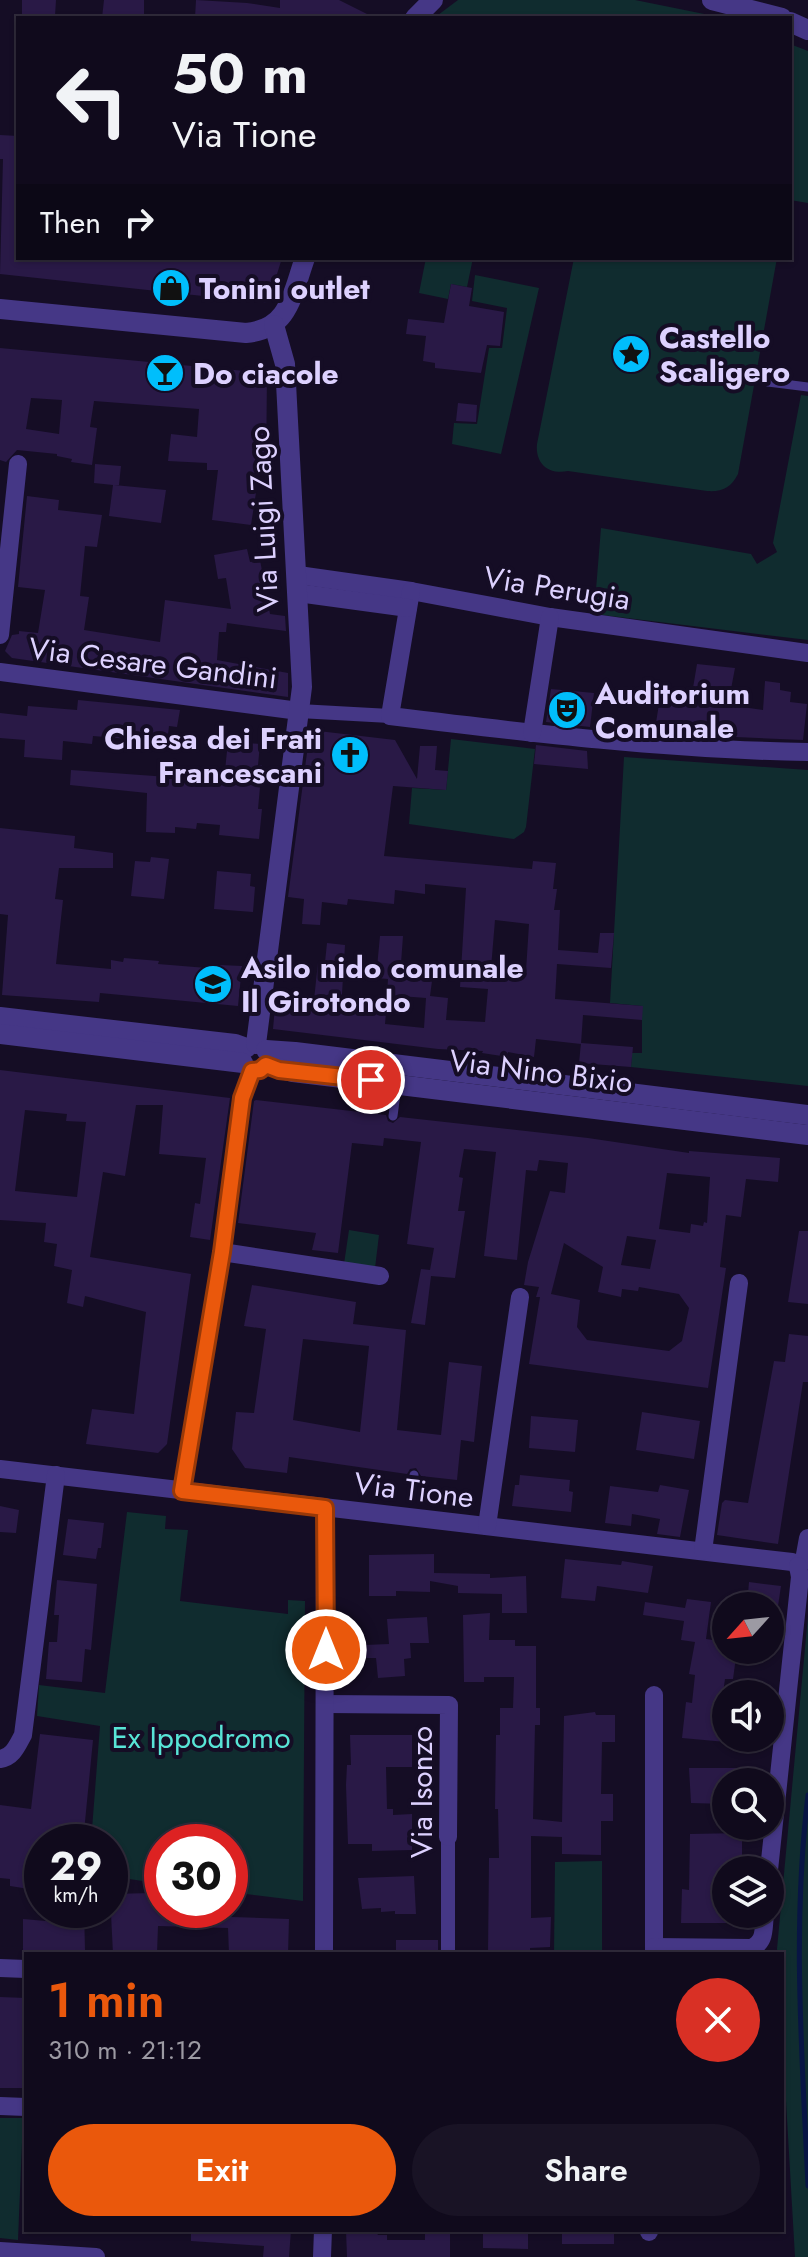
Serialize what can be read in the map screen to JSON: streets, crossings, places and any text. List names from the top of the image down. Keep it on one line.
{"streets":{"street":["Via Luigi Zago","Via Perugia","Via Cesare Gandini","Via Nino Bixio","Via Tione","Via Isonzo"]},"crossings":[["Via Luigi Zago","Via Perugia"],["Via Luigi Zago","Via Cesare Gandini"],["Via Luigi Zago","Via Nino Bixio"]],"parks":["Ex Ippodromo"],"places":{"shop":["Tonini outlet"],"place":["Castello Scaligero"],"bar":["Do ciacole"],"theatre":["Auditorium Comunale"],"church":["Chiesa dei Frati Francescani"],"school or university":["Asilo nido comunale Il Girotondo"]},"north":"bottom left","page":{"turn":["50 m","Via Tione"],"then":"Then","speed":"29 km/h","limit":"30","heading":["1 min","310 m · 21:12"],"buttons":["Exit","Share"]}}
